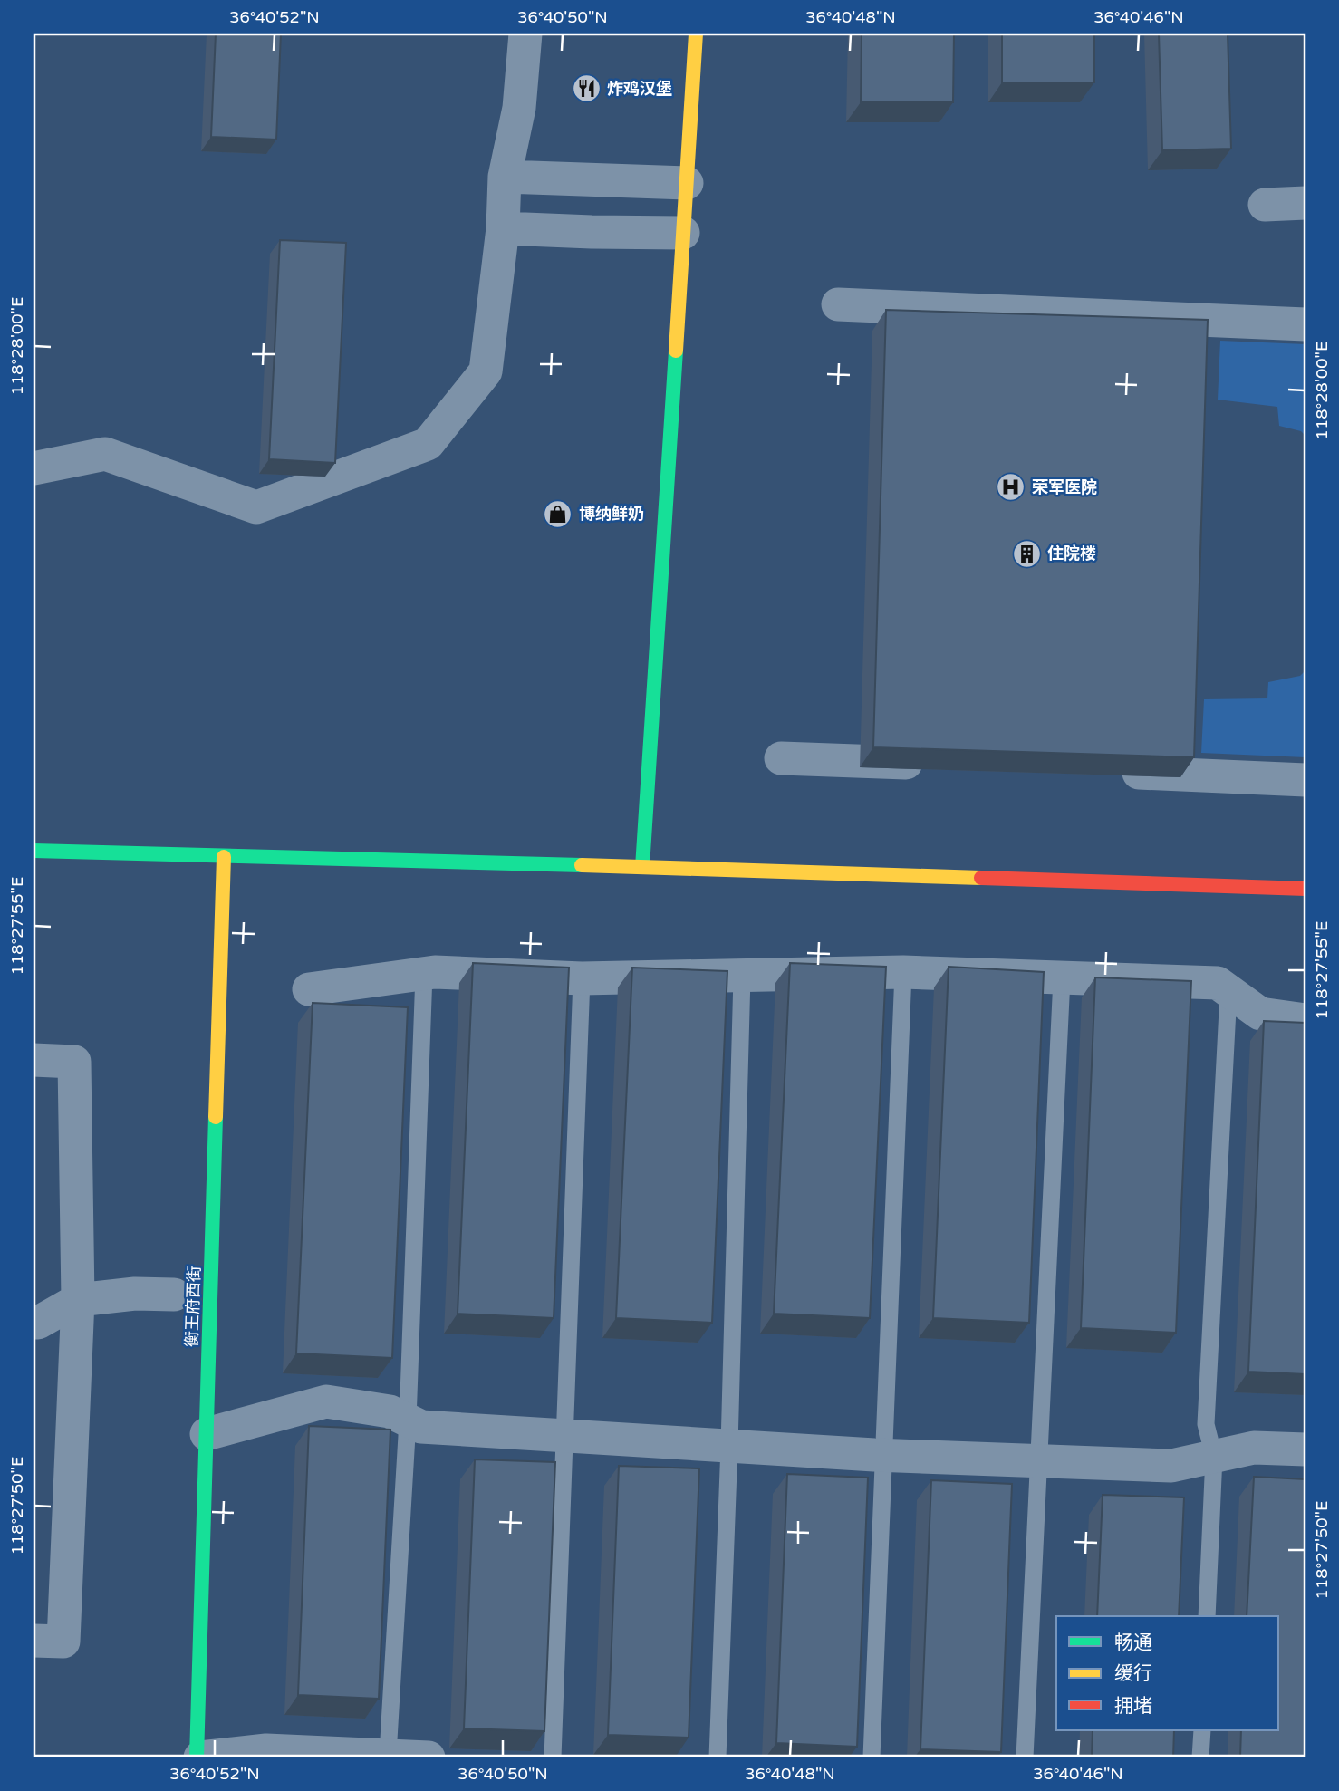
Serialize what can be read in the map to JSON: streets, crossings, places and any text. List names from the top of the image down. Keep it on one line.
{"streets":{"street":["衡王府西街"]},"places":{"restaurant":["炸鸡汉堡"],"hospital":["荣军医院"],"shop":["博纳鲜奶"],"building":["住院楼"]},"legend":["畅通","缓行","拥堵"],"coordinates":["36°40'52\"N","36°40'50\"N","36°40'48\"N","36°40'46\"N","118°28'00\"E","118°27'55\"E","118°27'50\"E"]}
